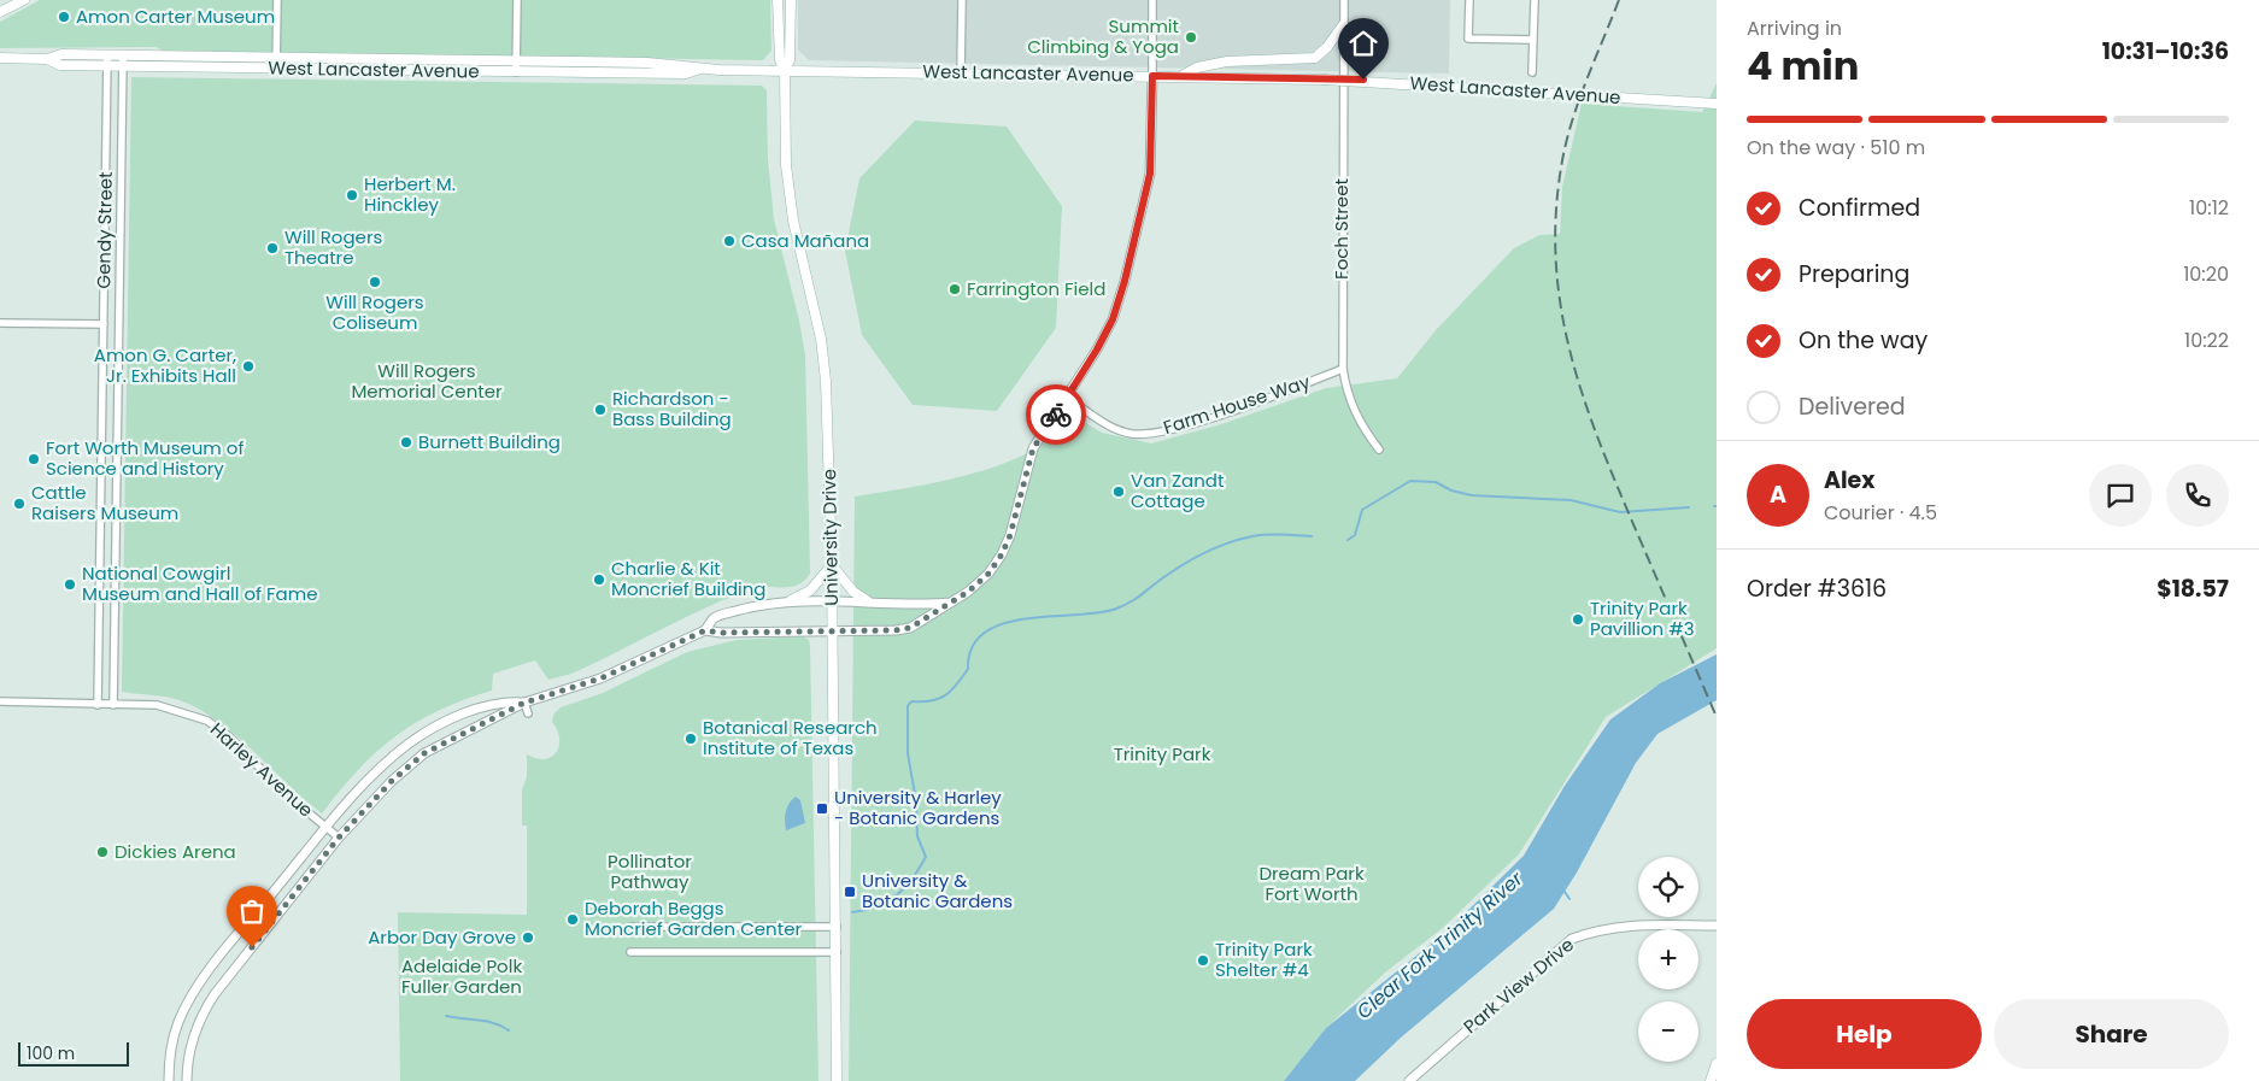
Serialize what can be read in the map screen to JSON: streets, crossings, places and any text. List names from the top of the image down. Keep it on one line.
{"streets":{"main road":["West Lancaster Avenue","University Drive"],"street":["Foch Street","Gendy Street","Farm House Way","Harley Avenue","Park View Drive"]},"crossings":[["West Lancaster Avenue","Gendy Street"],["West Lancaster Avenue","University Drive"],["Foch Street","Farm House Way"],["Gendy Street","Harley Avenue"]],"water":["Clear Fork Trinity River"],"parks":["Will Rogers Memorial Center","Trinity Park","Pollinator Pathway","Dream Park Fort Worth","Adelaide Polk Fuller Garden"],"places":{"other":["Amon Carter Museum","Summit Climbing & Yoga","Herbert M. Hinckley","Casa Mañana","Will Rogers Theatre","Will Rogers Coliseum","Farrington Field","Amon G. Carter, Jr. Exhibits Hall","Richardson - Bass Building","Burnett Building","Fort Worth Museum of Science and History","Van Zandt Cottage","Cattle Raisers Museum","Charlie & Kit Moncrief Building","National Cowgirl Museum and Hall of Fame","Trinity Park Pavillion #3","Botanical Research Institute of Texas","Dickies Arena","Deborah Beggs Moncrief Garden Center","Arbor Day Grove","Trinity Park Shelter #4"],"transit":["University & Harley - Botanic Gardens","University & Botanic Gardens"]},"scale_bar":"100 m","page":{"heading":["4 min","Arriving in","10:31–10:36"],"panel":["Alex","Courier · 4.5","Order #3616","$18.57"],"bar":"On the way · 510 m","list":[["Confirmed","10:12"],["Preparing","10:20"],["On the way","10:22"],"Delivered"],"round":"A","map_buttons":["+","−"],"buttons":["Help","Share"],"scale":"100 m"}}
